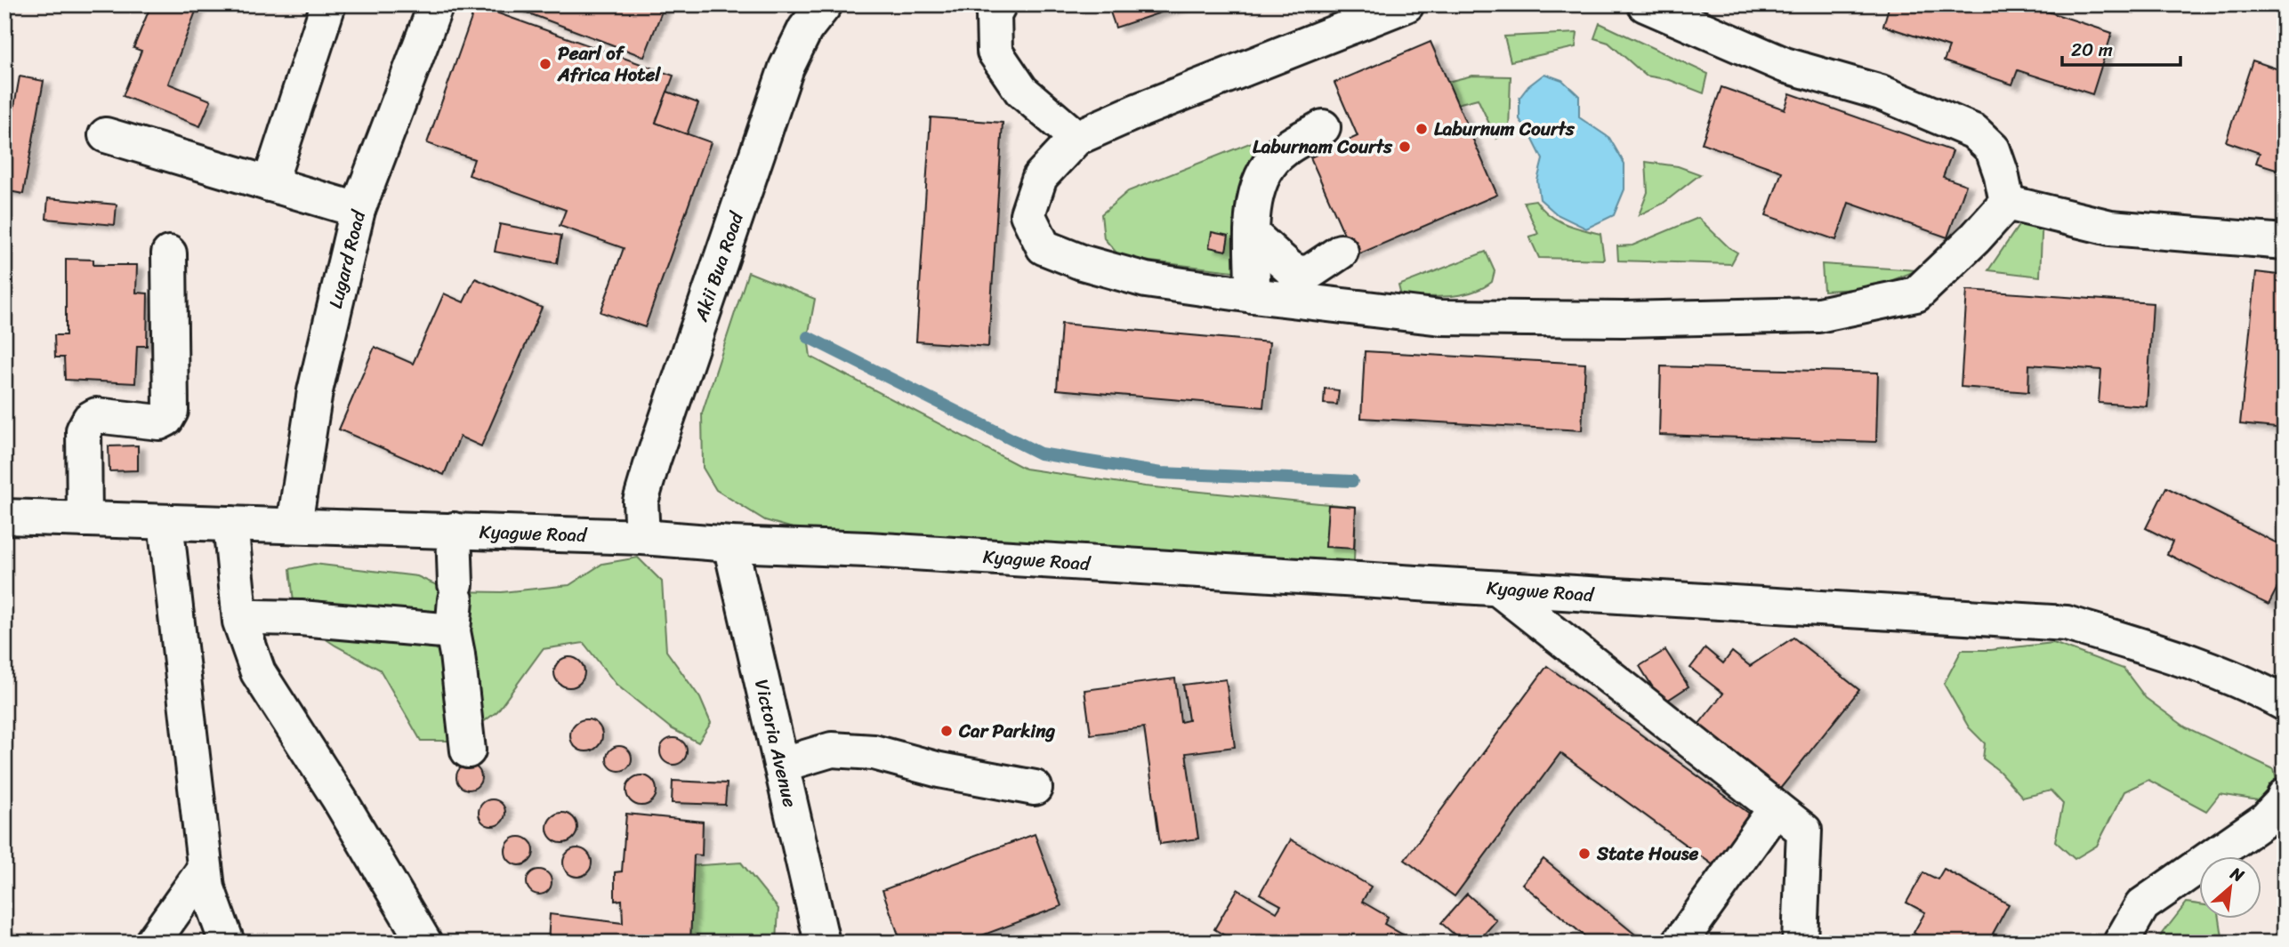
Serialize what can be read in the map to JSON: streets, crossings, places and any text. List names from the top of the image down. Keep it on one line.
{"streets":{"street":["Lugard Road","Akii Bua Road","Kyagwe Road","Victoria Avenue"]},"crossings":[["Lugard Road","Kyagwe Road"],["Akii Bua Road","Kyagwe Road"],["Kyagwe Road","Victoria Avenue"]],"places":["Pearl of Africa Hotel","Laburnum Courts","Laburnam Courts","Car Parking","State House"],"scale_bar":"20 m","north":"top right"}
